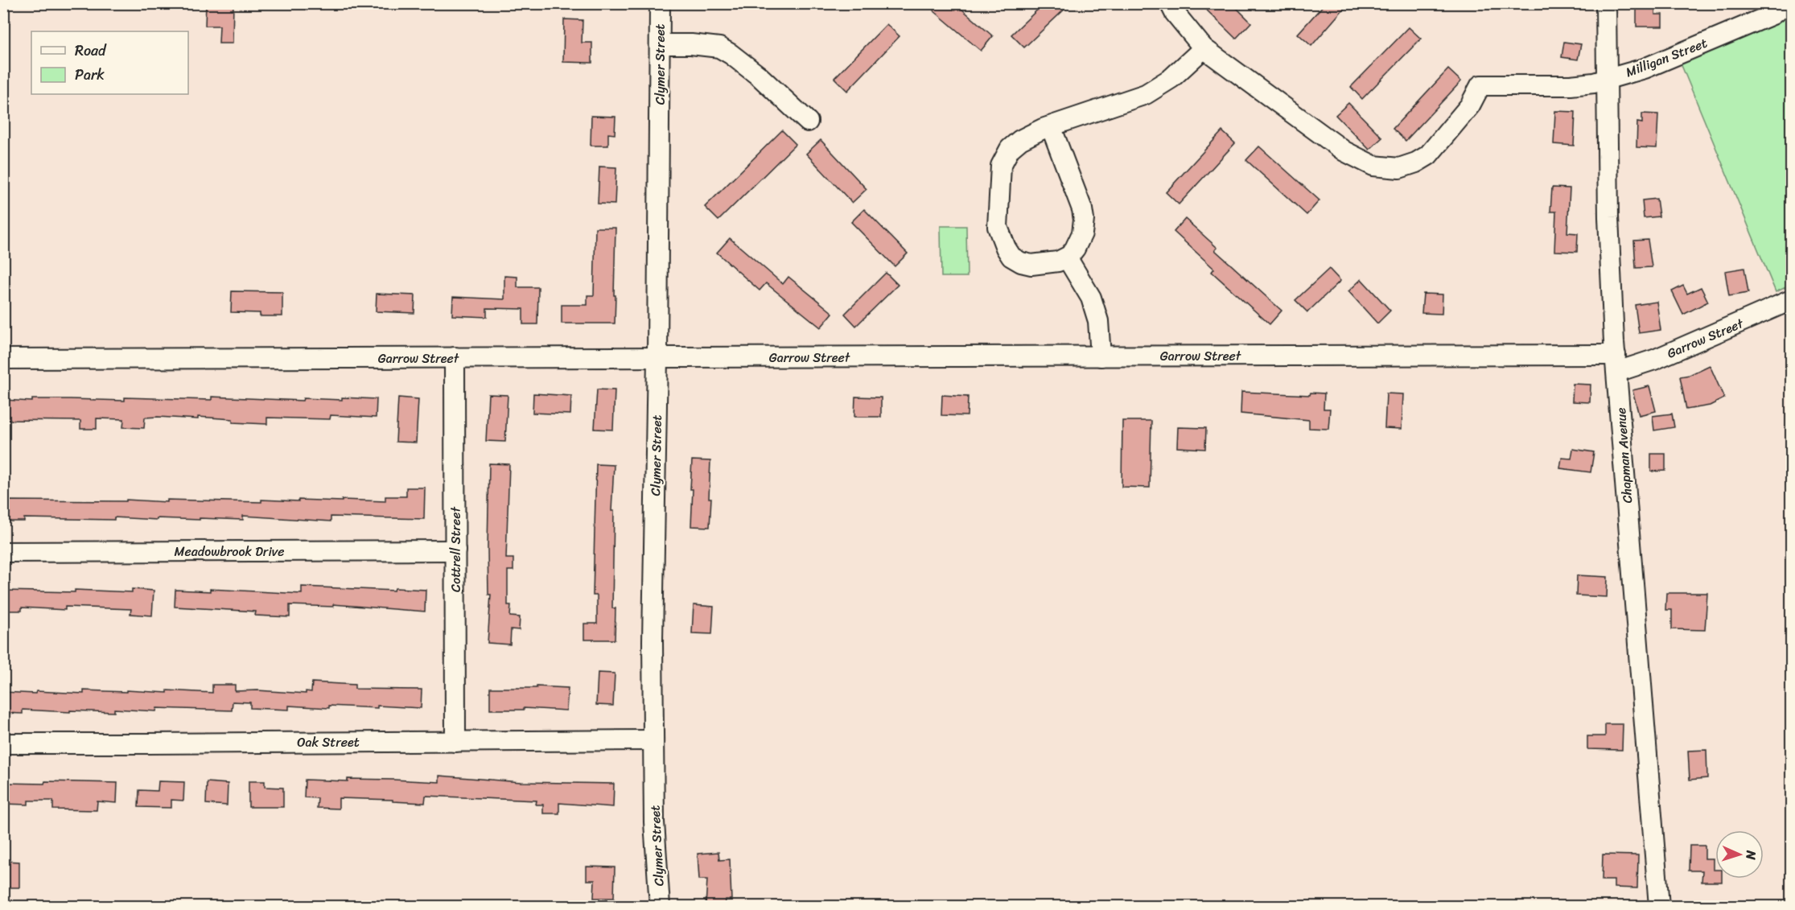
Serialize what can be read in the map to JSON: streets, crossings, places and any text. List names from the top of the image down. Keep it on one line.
{"streets":{"street":["Milligan Street","Clymer Street","Garrow Street","Chapman Avenue","Cottrell Street","Meadowbrook Drive","Oak Street"]},"crossings":[["Milligan Street","Chapman Avenue"],["Clymer Street","Garrow Street"],["Clymer Street","Oak Street"],["Garrow Street","Chapman Avenue"],["Garrow Street","Cottrell Street"],["Cottrell Street","Meadowbrook Drive"],["Cottrell Street","Oak Street"]],"legend":["Road","Park"],"north":"right"}
